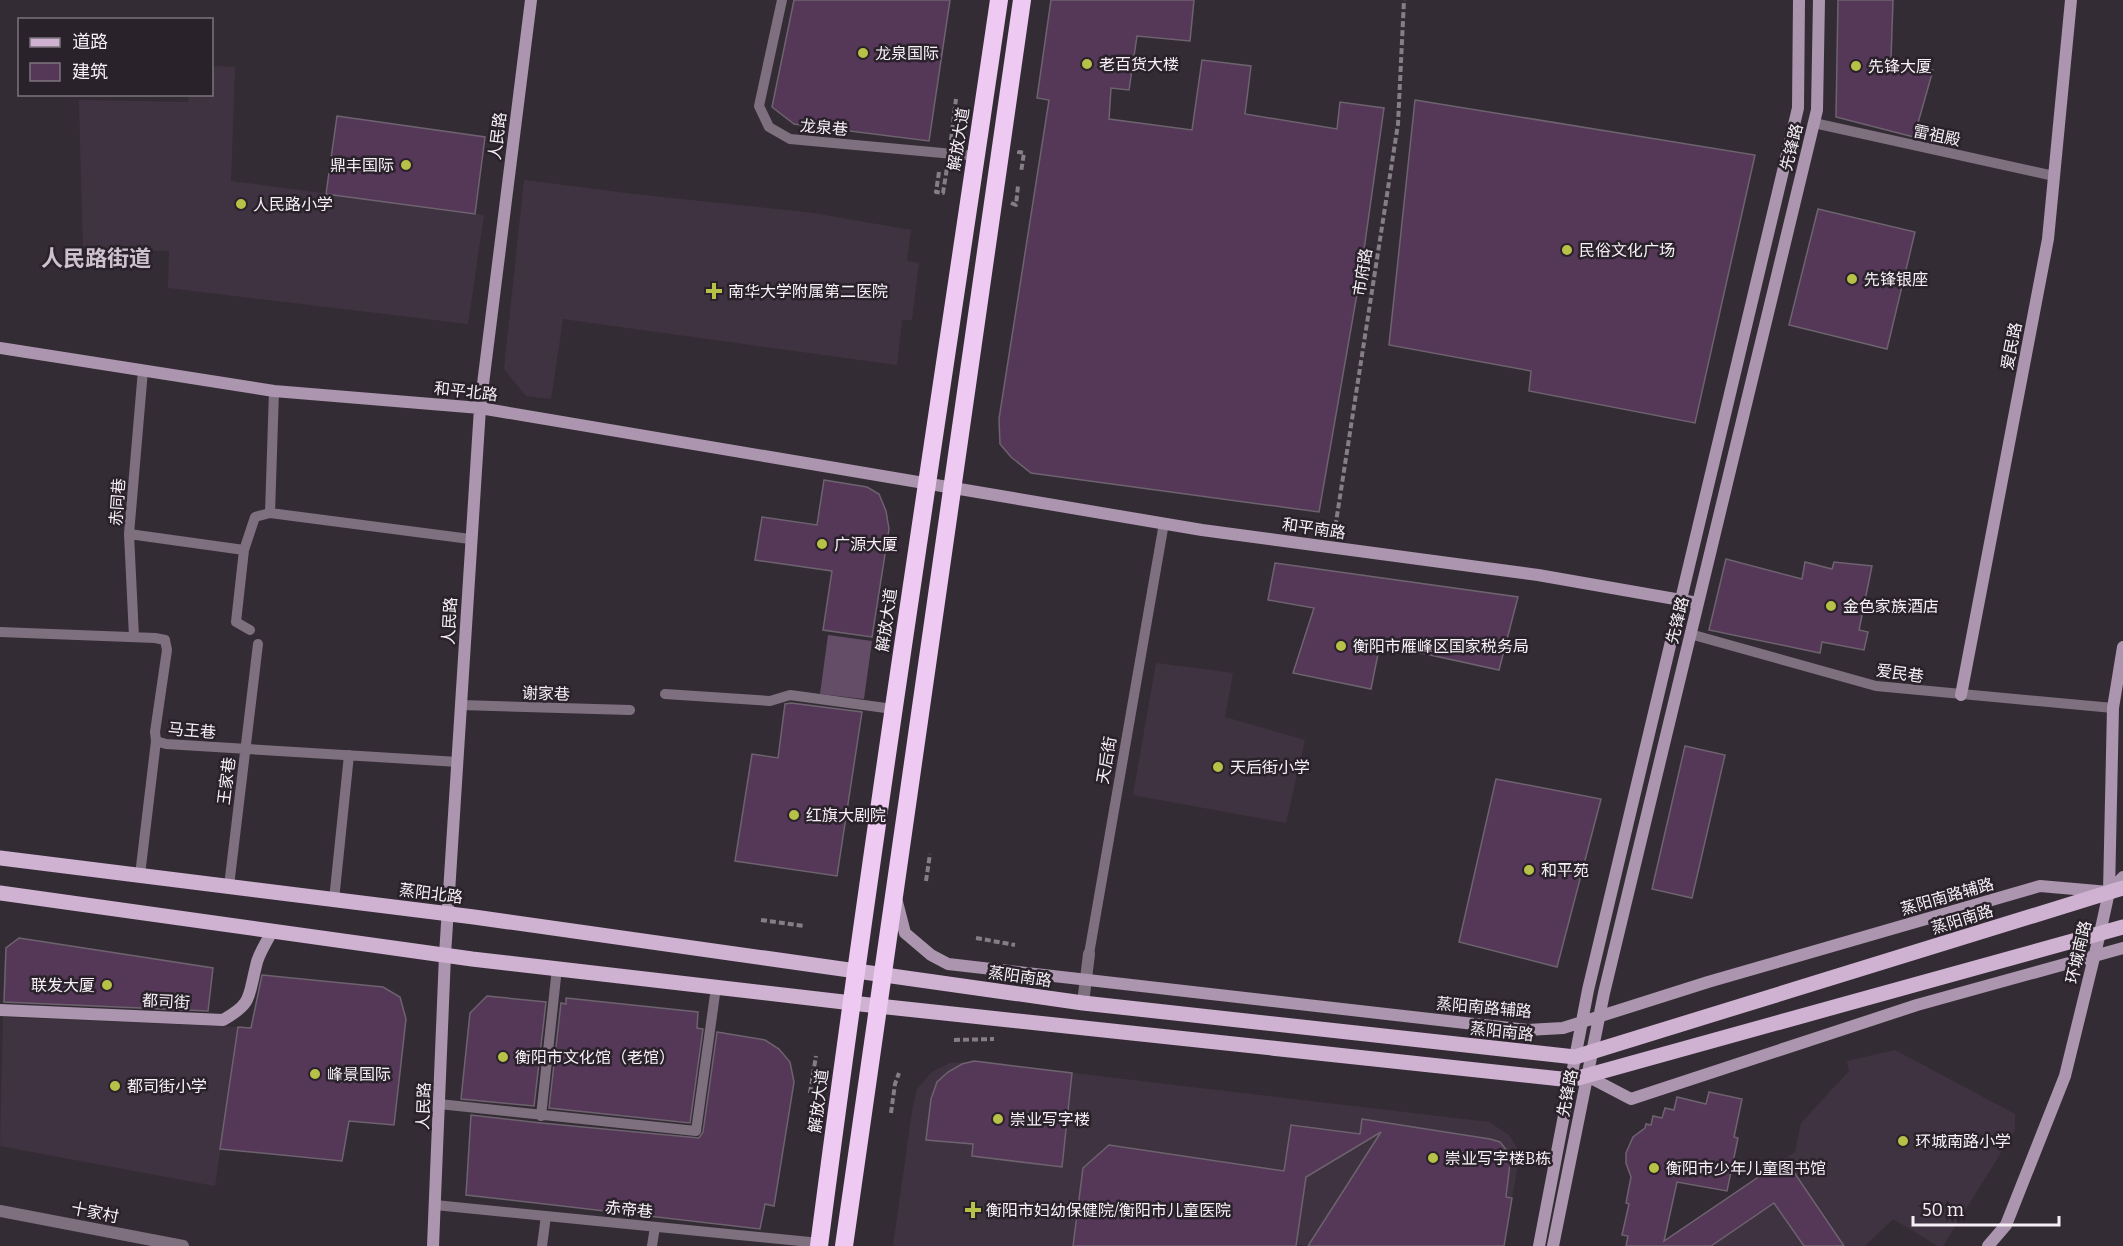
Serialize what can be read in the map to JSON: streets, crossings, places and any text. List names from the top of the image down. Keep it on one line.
{"streets":{"highway":["解放大道"],"main road":["蒸阳北路","蒸阳南路"],"street":["人民路","先锋路","爱民路","和平北路","和平南路","天后街","蒸阳南路辅路","环城南路","都司街","十家村"],"lane":["龙泉巷","雷祖殿","赤同巷","爱民巷","谢家巷","马王巷","王家巷","赤帝巷"],"path":["市府路"]},"crossings":[["龙泉巷","解放大道"],["雷祖殿","先锋路"],["雷祖殿","爱民路"],["人民路","和平北路"],["人民路","谢家巷"],["人民路","马王巷"],["人民路","蒸阳北路"],["人民路","赤帝巷"],["解放大道","和平北路"],["解放大道","和平南路"],["解放大道","蒸阳北路"],["解放大道","蒸阳南路"],["解放大道","赤帝巷"],["先锋路","和平南路"],["先锋路","爱民巷"],["先锋路","蒸阳南路辅路"],["先锋路","蒸阳南路"],["市府路","和平南路"],["爱民路","爱民巷"],["和平北路","赤同巷"],["和平北路","和平南路"],["赤同巷","马王巷"],["和平南路","天后街"],["爱民巷","环城南路"],["马王巷","王家巷"],["天后街","蒸阳南路辅路"],["天后街","蒸阳南路"],["王家巷","蒸阳北路"],["蒸阳北路","蒸阳南路"],["蒸阳南路辅路","蒸阳南路"],["蒸阳南路辅路","环城南路"],["蒸阳南路","环城南路"]],"districts":["人民路街道"],"places":{"other":["龙泉国际","老百货大楼","先锋大厦","鼎丰国际","人民路小学","民俗文化广场","先锋银座","广源大厦","金色家族酒店","衡阳市雁峰区国家税务局","天后街小学","红旗大剧院","和平苑","联发大厦","衡阳市文化馆（老馆）","峰景国际","都司街小学","崇业写字楼","环城南路小学","崇业写字楼B栋","衡阳市少年儿童图书馆"],"health":["南华大学附属第二医院","衡阳市妇幼保健院/衡阳市儿童医院"]},"legend":["道路","建筑"],"scale_bar":"50 m"}
